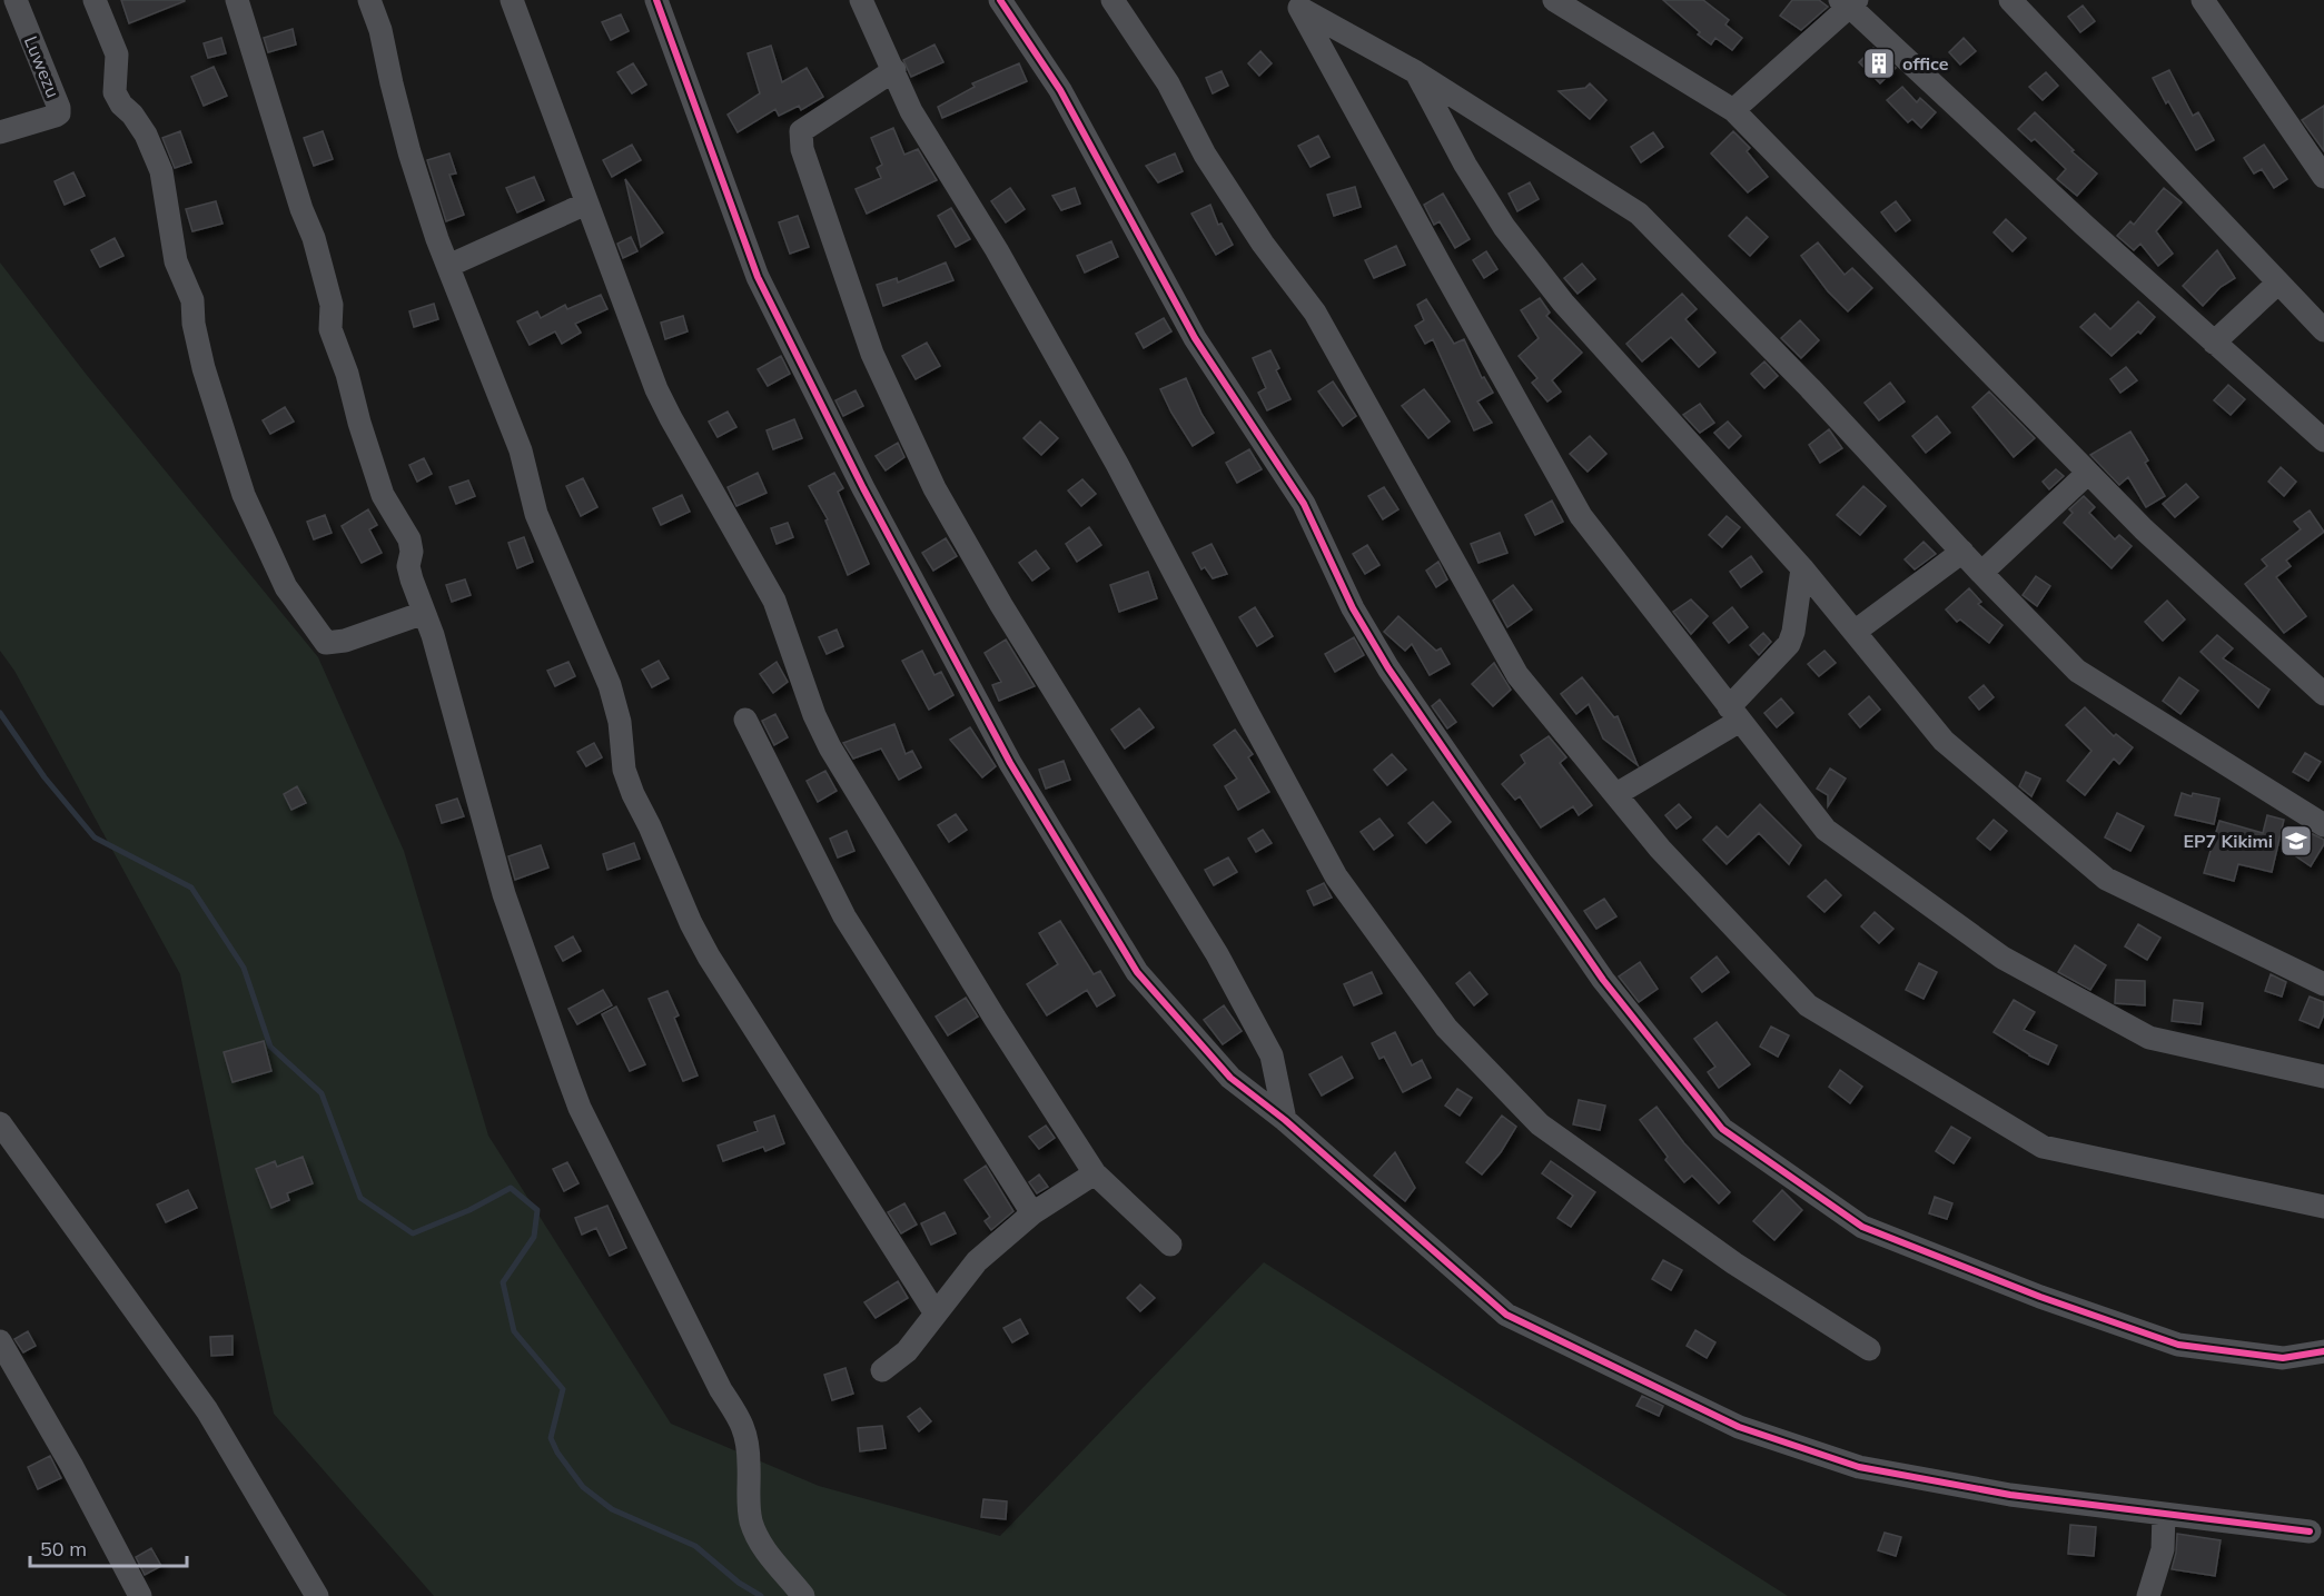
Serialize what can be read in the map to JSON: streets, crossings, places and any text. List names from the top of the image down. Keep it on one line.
{"streets":{"street":["Luwezu"]},"places":{"building":["office"],"school or university":["EP7 Kikimi"]},"scale_bar":"50 m"}
